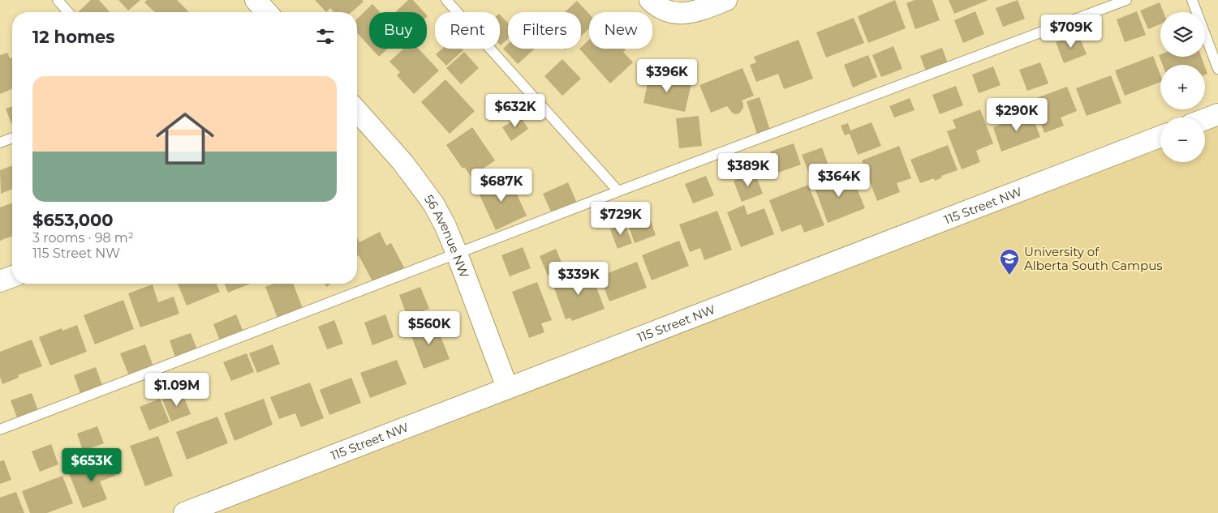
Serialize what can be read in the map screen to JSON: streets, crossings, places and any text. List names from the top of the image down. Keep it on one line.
{"streets":{"street":["115 Street NW","56 Avenue NW"]},"crossings":[["115 Street NW","56 Avenue NW"]],"places":{"school or university":["University of Alberta South Campus"]},"page":{"map_buttons":["+","−"],"chip":["Buy","Rent","Filters","New"],"heading":"12 homes","price":["$709K","$396K","$632K","$290K","$389K","$364K","$687K","$729K","$339K","$560K","$1.09M","$653K"],"list":[{"name":"$653,000","note":"3 rooms · 98 m² · 115 Street NW"}]}}
